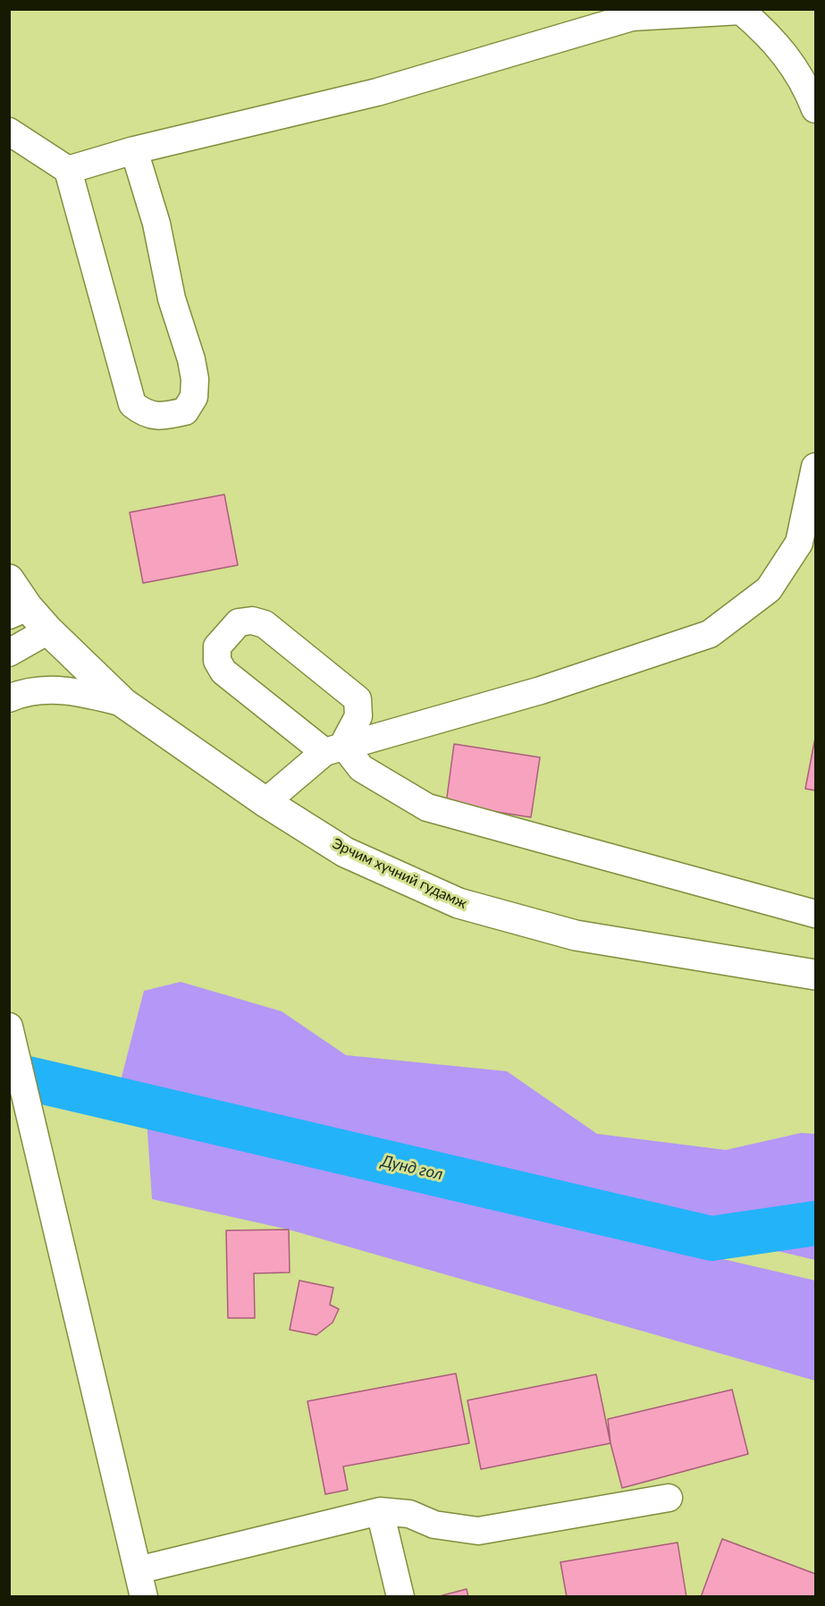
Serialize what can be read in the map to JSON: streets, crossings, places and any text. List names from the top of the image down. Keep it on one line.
{"streets":{"main road":["Эрчим хүчний гудамж"]},"water":["Дунд гол"]}
